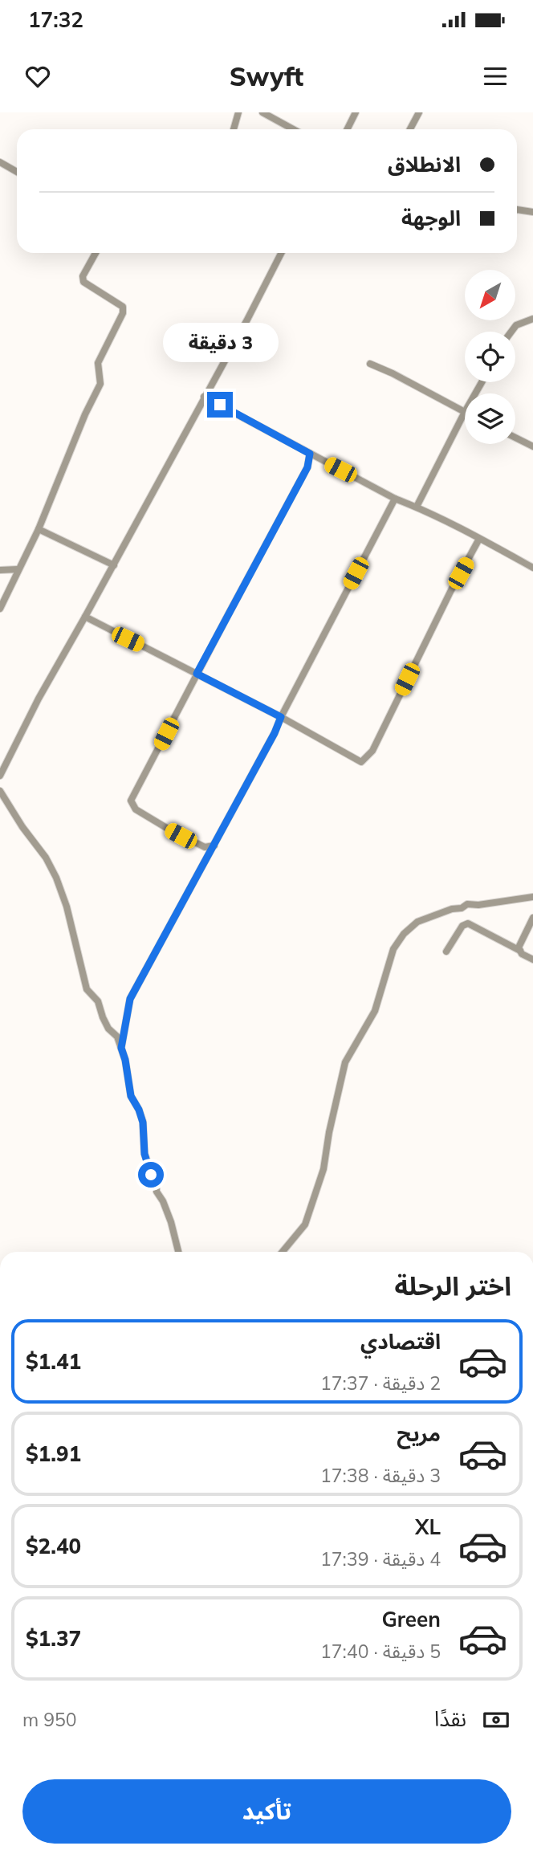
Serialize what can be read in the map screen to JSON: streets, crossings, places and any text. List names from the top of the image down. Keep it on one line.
{"north":"bottom left","page":{"status":"17:32","header":"Swyft","banner":["الانطلاق","الوجهة"],"bubble":"3 دقيقة","heading":"اختر الرحلة","list":[{"name":"اقتصادي","note":"2 دقيقة · 17:37","value":"$1.41"},{"name":"مريح","note":"3 دقيقة · 17:38","value":"$1.91"},{"name":"XL","note":"4 دقيقة · 17:39","value":"$2.40"},{"name":"Green","note":"5 دقيقة · 17:40","value":"$1.37"}],"pay":["نقدًا","950 m"],"buttons":"تأكيد"}}
